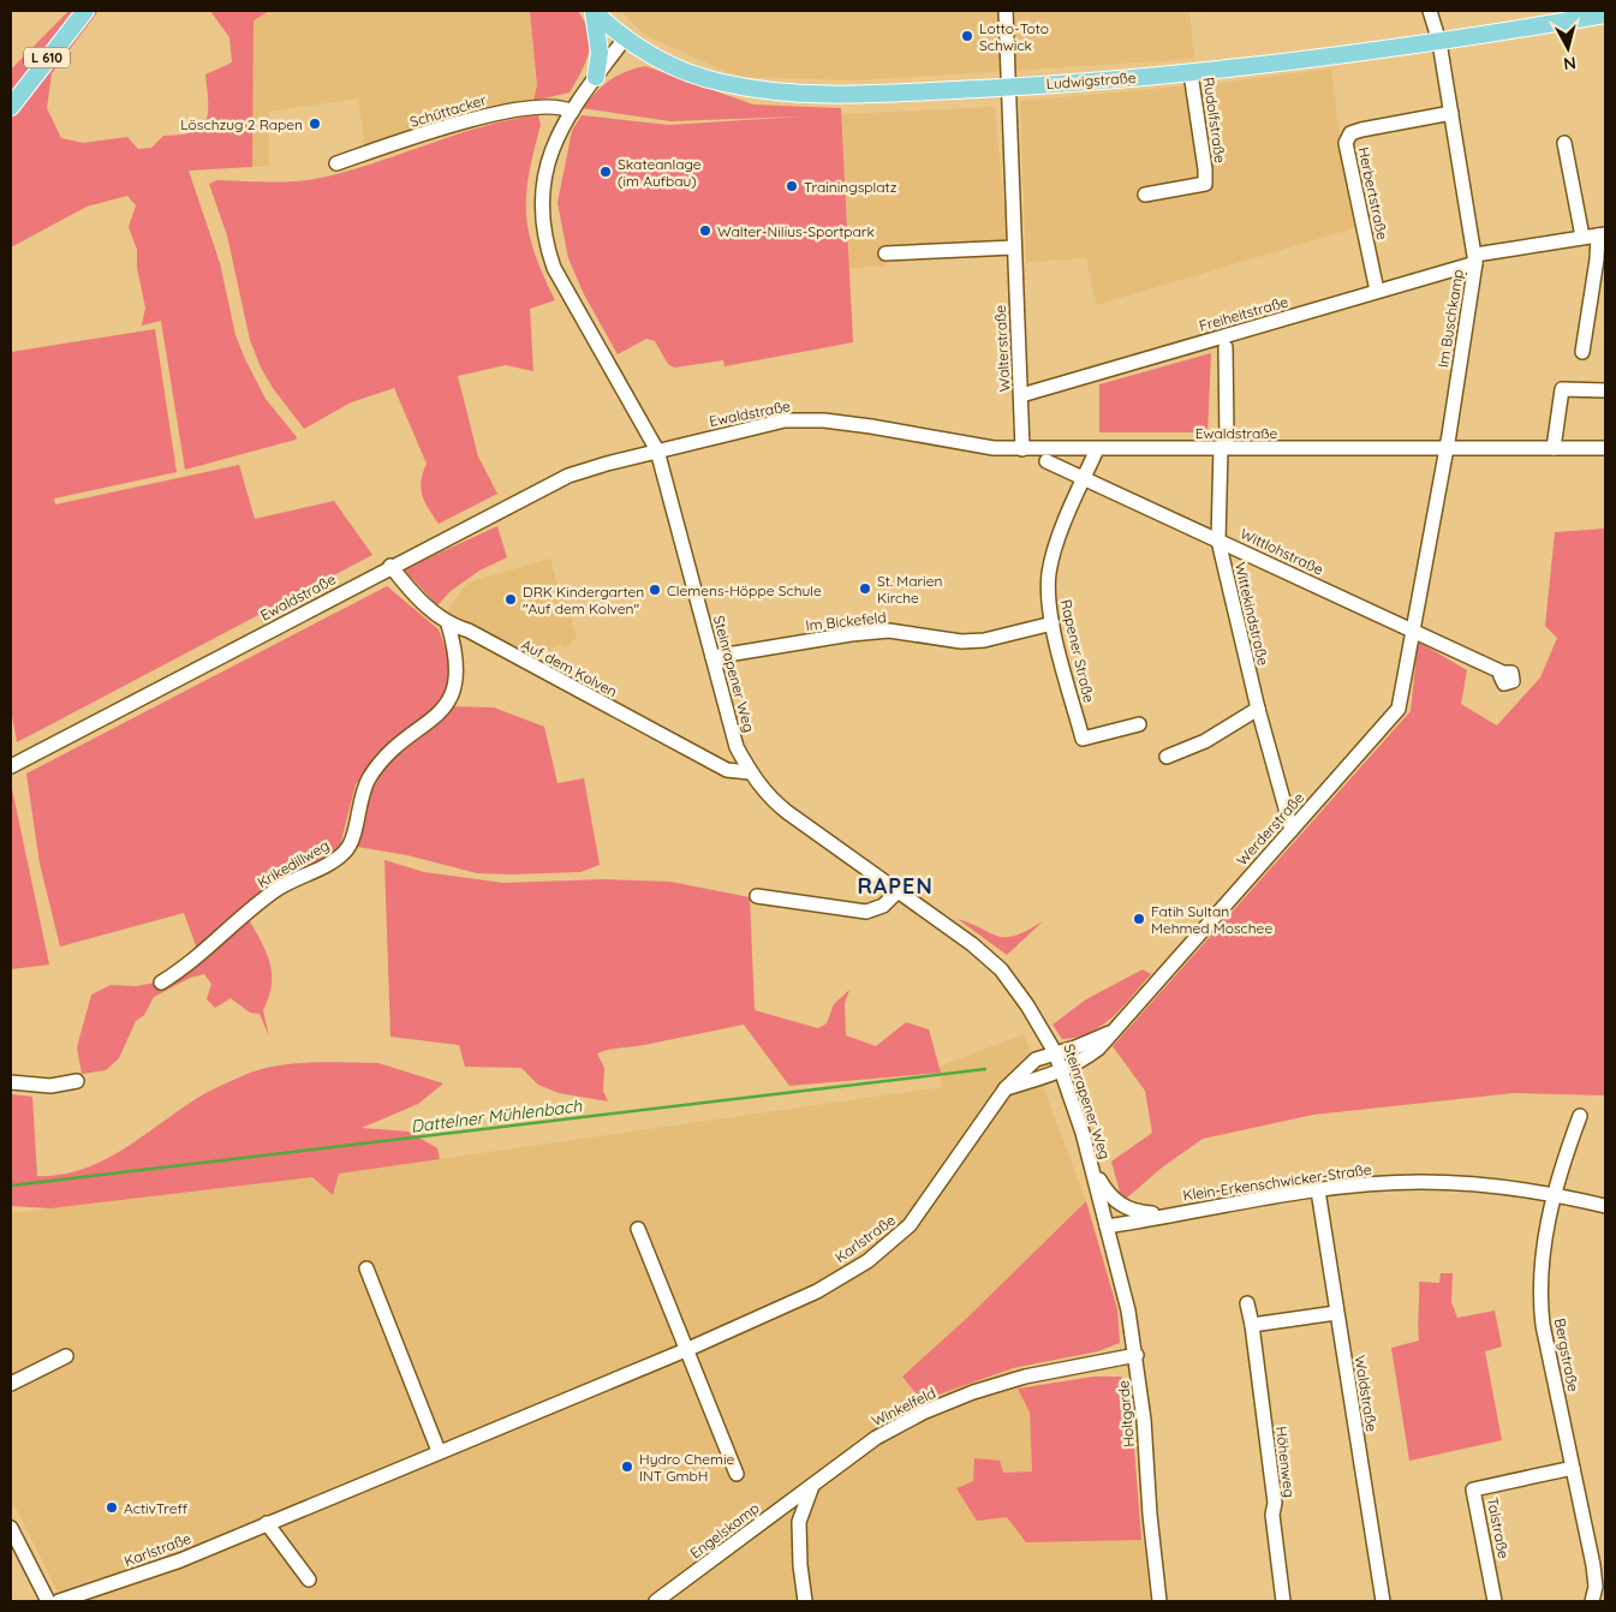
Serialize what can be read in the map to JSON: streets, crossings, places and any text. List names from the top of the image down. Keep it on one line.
{"streets":{"main road":["L 610","Ludwigstraße"],"street":["Schüttacker","Rudolfstraße","Herbertstraße","Freiheitstraße","Im Buschkamp","Walterstraße","Ewaldstraße","Wittlohstraße","Wittekindstraße","Im Bickefeld","Rapener Straße","Auf dem Kolven","Steinrapener Weg","Werderstraße","Krikedillweg","Klein-Erkenschwicker-Straße","Karlstraße","Bergstraße","Waldstraße","Winkelfeld","Holtgarde","Höhenweg","Talstraße","Engelskamp"]},"crossings":[["Ludwigstraße","Rudolfstraße"],["Ludwigstraße","Im Buschkamp"],["Ludwigstraße","Walterstraße"],["Ludwigstraße","Steinrapener Weg"],["Schüttacker","Steinrapener Weg"],["Herbertstraße","Freiheitstraße"],["Herbertstraße","Im Buschkamp"],["Freiheitstraße","Im Buschkamp"],["Freiheitstraße","Walterstraße"],["Im Buschkamp","Ewaldstraße"],["Im Buschkamp","Wittlohstraße"],["Im Buschkamp","Werderstraße"],["Walterstraße","Ewaldstraße"],["Ewaldstraße","Wittekindstraße"],["Ewaldstraße","Rapener Straße"],["Ewaldstraße","Auf dem Kolven"],["Ewaldstraße","Steinrapener Weg"],["Wittlohstraße","Wittekindstraße"],["Wittlohstraße","Rapener Straße"],["Wittlohstraße","Werderstraße"],["Wittekindstraße","Werderstraße"],["Im Bickefeld","Rapener Straße"],["Im Bickefeld","Steinrapener Weg"],["Auf dem Kolven","Steinrapener Weg"],["Auf dem Kolven","Krikedillweg"],["Steinrapener Weg","Werderstraße"],["Steinrapener Weg","Klein-Erkenschwicker-Straße"],["Steinrapener Weg","Karlstraße"],["Steinrapener Weg","Holtgarde"],["Werderstraße","Karlstraße"],["Klein-Erkenschwicker-Straße","Bergstraße"],["Klein-Erkenschwicker-Straße","Waldstraße"],["Klein-Erkenschwicker-Straße","Holtgarde"],["Bergstraße","Talstraße"],["Winkelfeld","Holtgarde"],["Winkelfeld","Engelskamp"]],"districts":["RAPEN"],"water":["Dattelner Mühlenbach"],"places":["Lotto-Toto Schwick","Löschzug 2 Rapen","Skateanlage (im Aufbau)","Trainingsplatz","Walter-Nilius-Sportpark","St. Marien Kirche","Clemens-Höppe Schule","DRK Kindergarten \"Auf dem Kolven\"","Fatih Sultan Mehmed Moschee","Hydro Chemie INT GmbH","ActivTreff"],"north":"bottom"}
